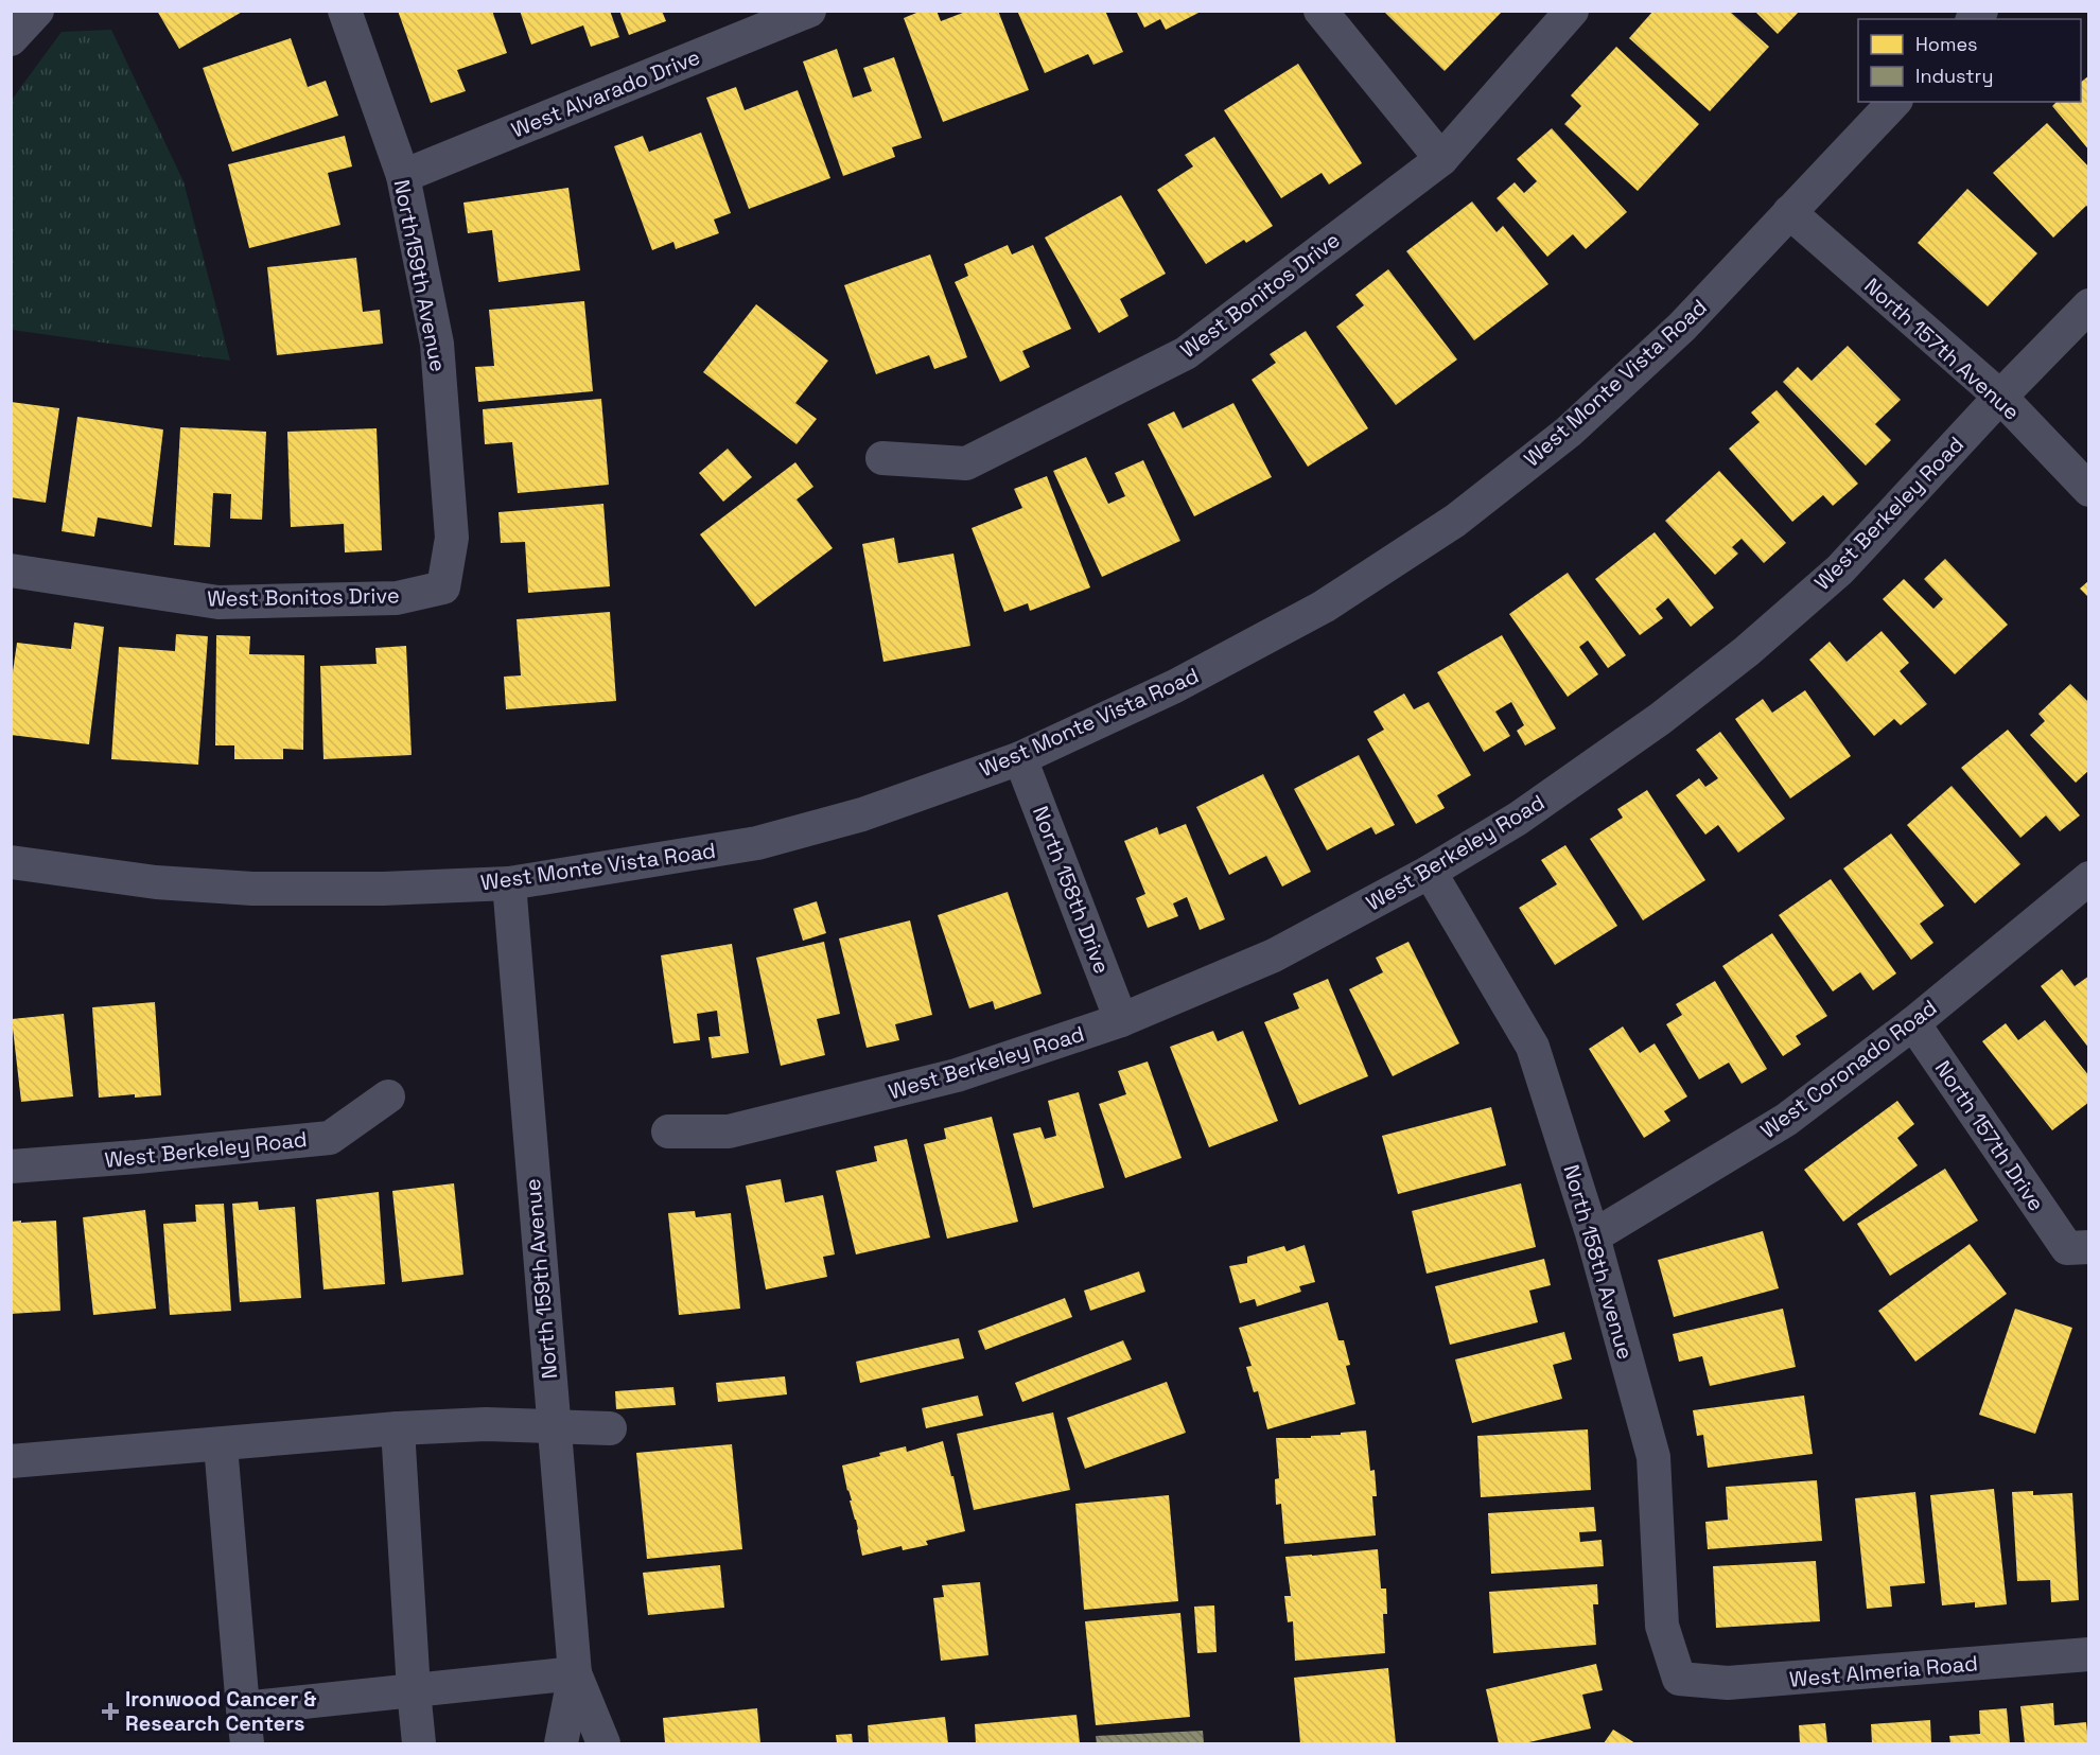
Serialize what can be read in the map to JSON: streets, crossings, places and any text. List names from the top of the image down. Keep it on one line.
{"streets":{"street":["West Alvarado Drive","North159th Avenue","West Bonitos Drive","North 157th Avenue","West Monte Vista Road","West Berkeley Road","North 158th Drive","West Coronado Road","North 157th Drive","North 158th Avenue","North 159th Avenue","West Almeria Road"]},"crossings":[["West Alvarado Drive","North159th Avenue"],["North159th Avenue","West Bonitos Drive"],["North 157th Avenue","West Monte Vista Road"],["North 157th Avenue","West Berkeley Road"],["West Monte Vista Road","North 158th Drive"],["West Monte Vista Road","North 159th Avenue"],["West Berkeley Road","North 158th Drive"],["West Berkeley Road","North 158th Avenue"],["West Coronado Road","North 157th Drive"],["West Coronado Road","North 158th Avenue"],["North 158th Avenue","West Almeria Road"]],"places":{"health":["Ironwood Cancer & Research Centers"]},"legend":["Homes","Industry"]}
